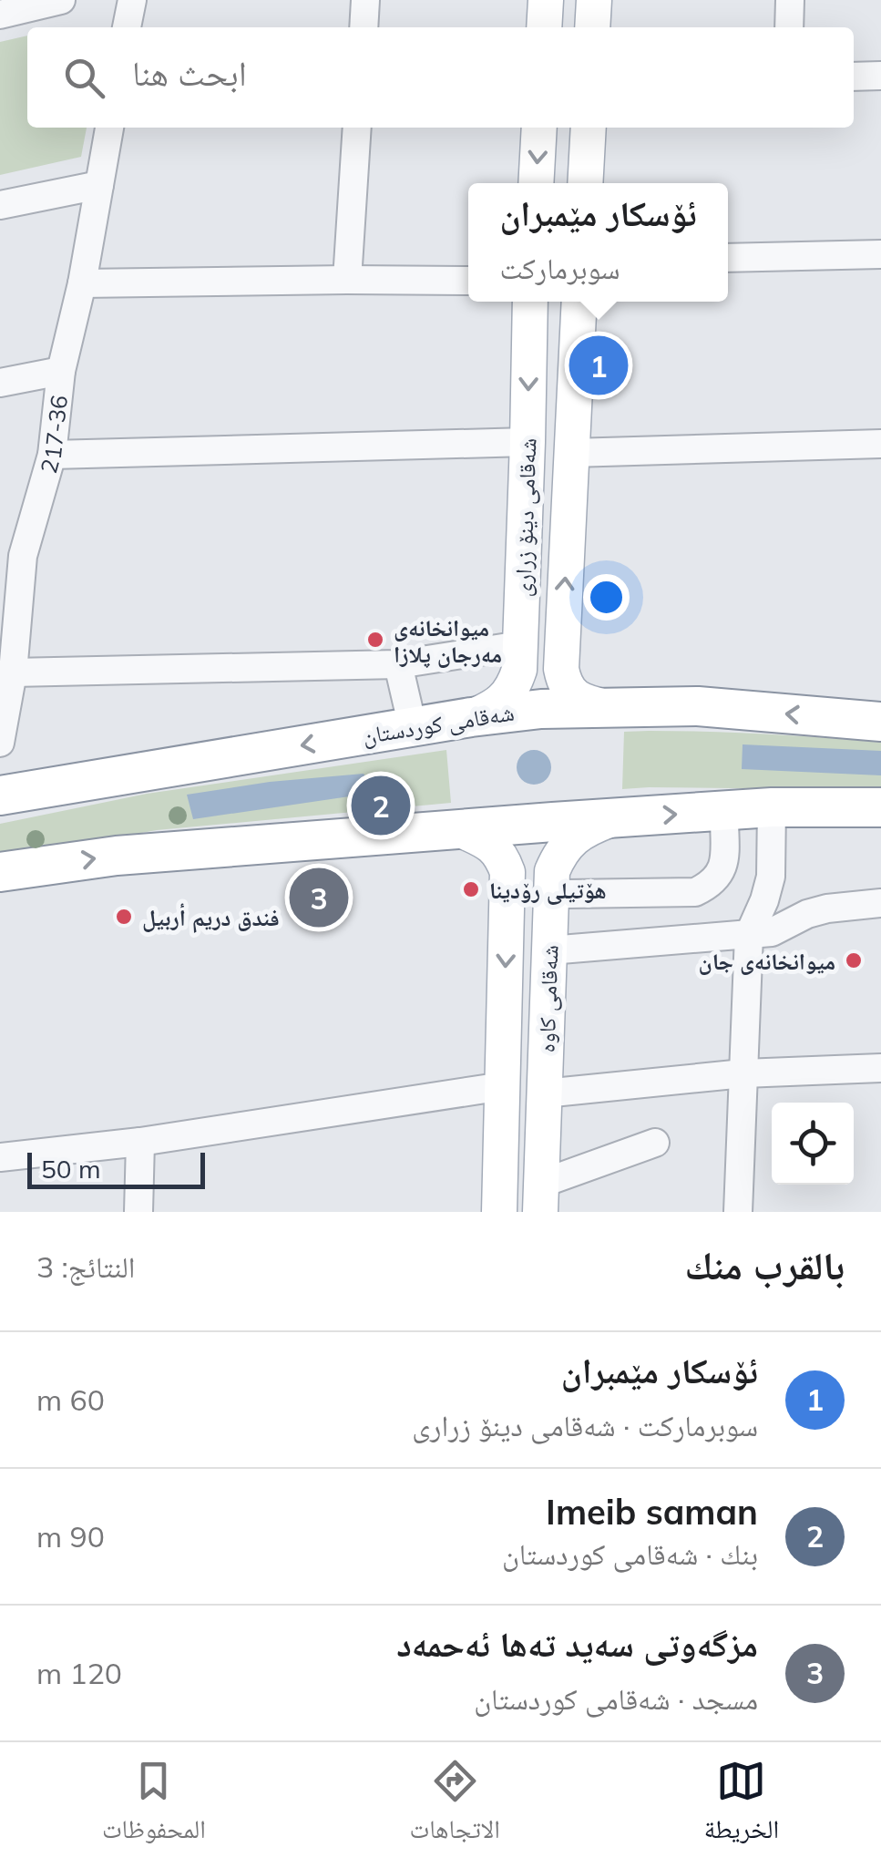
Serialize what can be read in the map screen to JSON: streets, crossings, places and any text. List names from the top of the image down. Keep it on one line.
{"streets":{"highway":["شەقامی کوردستان"],"main road":["شەقامی دینۆ زراری","شەقامی کاوە"],"street":["217-36"]},"crossings":[["شەقامی دینۆ زراری","شەقامی کوردستان"]],"places":["میوانخانەی مەرجان پلازا","هۆتیلی رۆدینا","فندق دريم أربيل","میوانخانەی جان"],"scale_bar":"50 m","page":{"search":"ابحث هنا","popup":["ئۆسکار مێمبران","سوبرماركت"],"pins":["1","2","3"],"scale":"50 m","heading":["بالقرب منك","النتائج: 3"],"list":[{"mark":"1","name":"ئۆسکار مێمبران","note":"سوبرماركت · شەقامی دینۆ زراری","value":"60 m"},{"mark":"2","name":"Imeib saman","note":"بنك · شەقامی کوردستان","value":"90 m"},{"mark":"3","name":"مزگەوتی سەید تەها ئەحمەد","note":"مسجد · شەقامی کوردستان","value":"120 m"}],"nav":["الخريطة","الاتجاهات","المحفوظات"]}}
